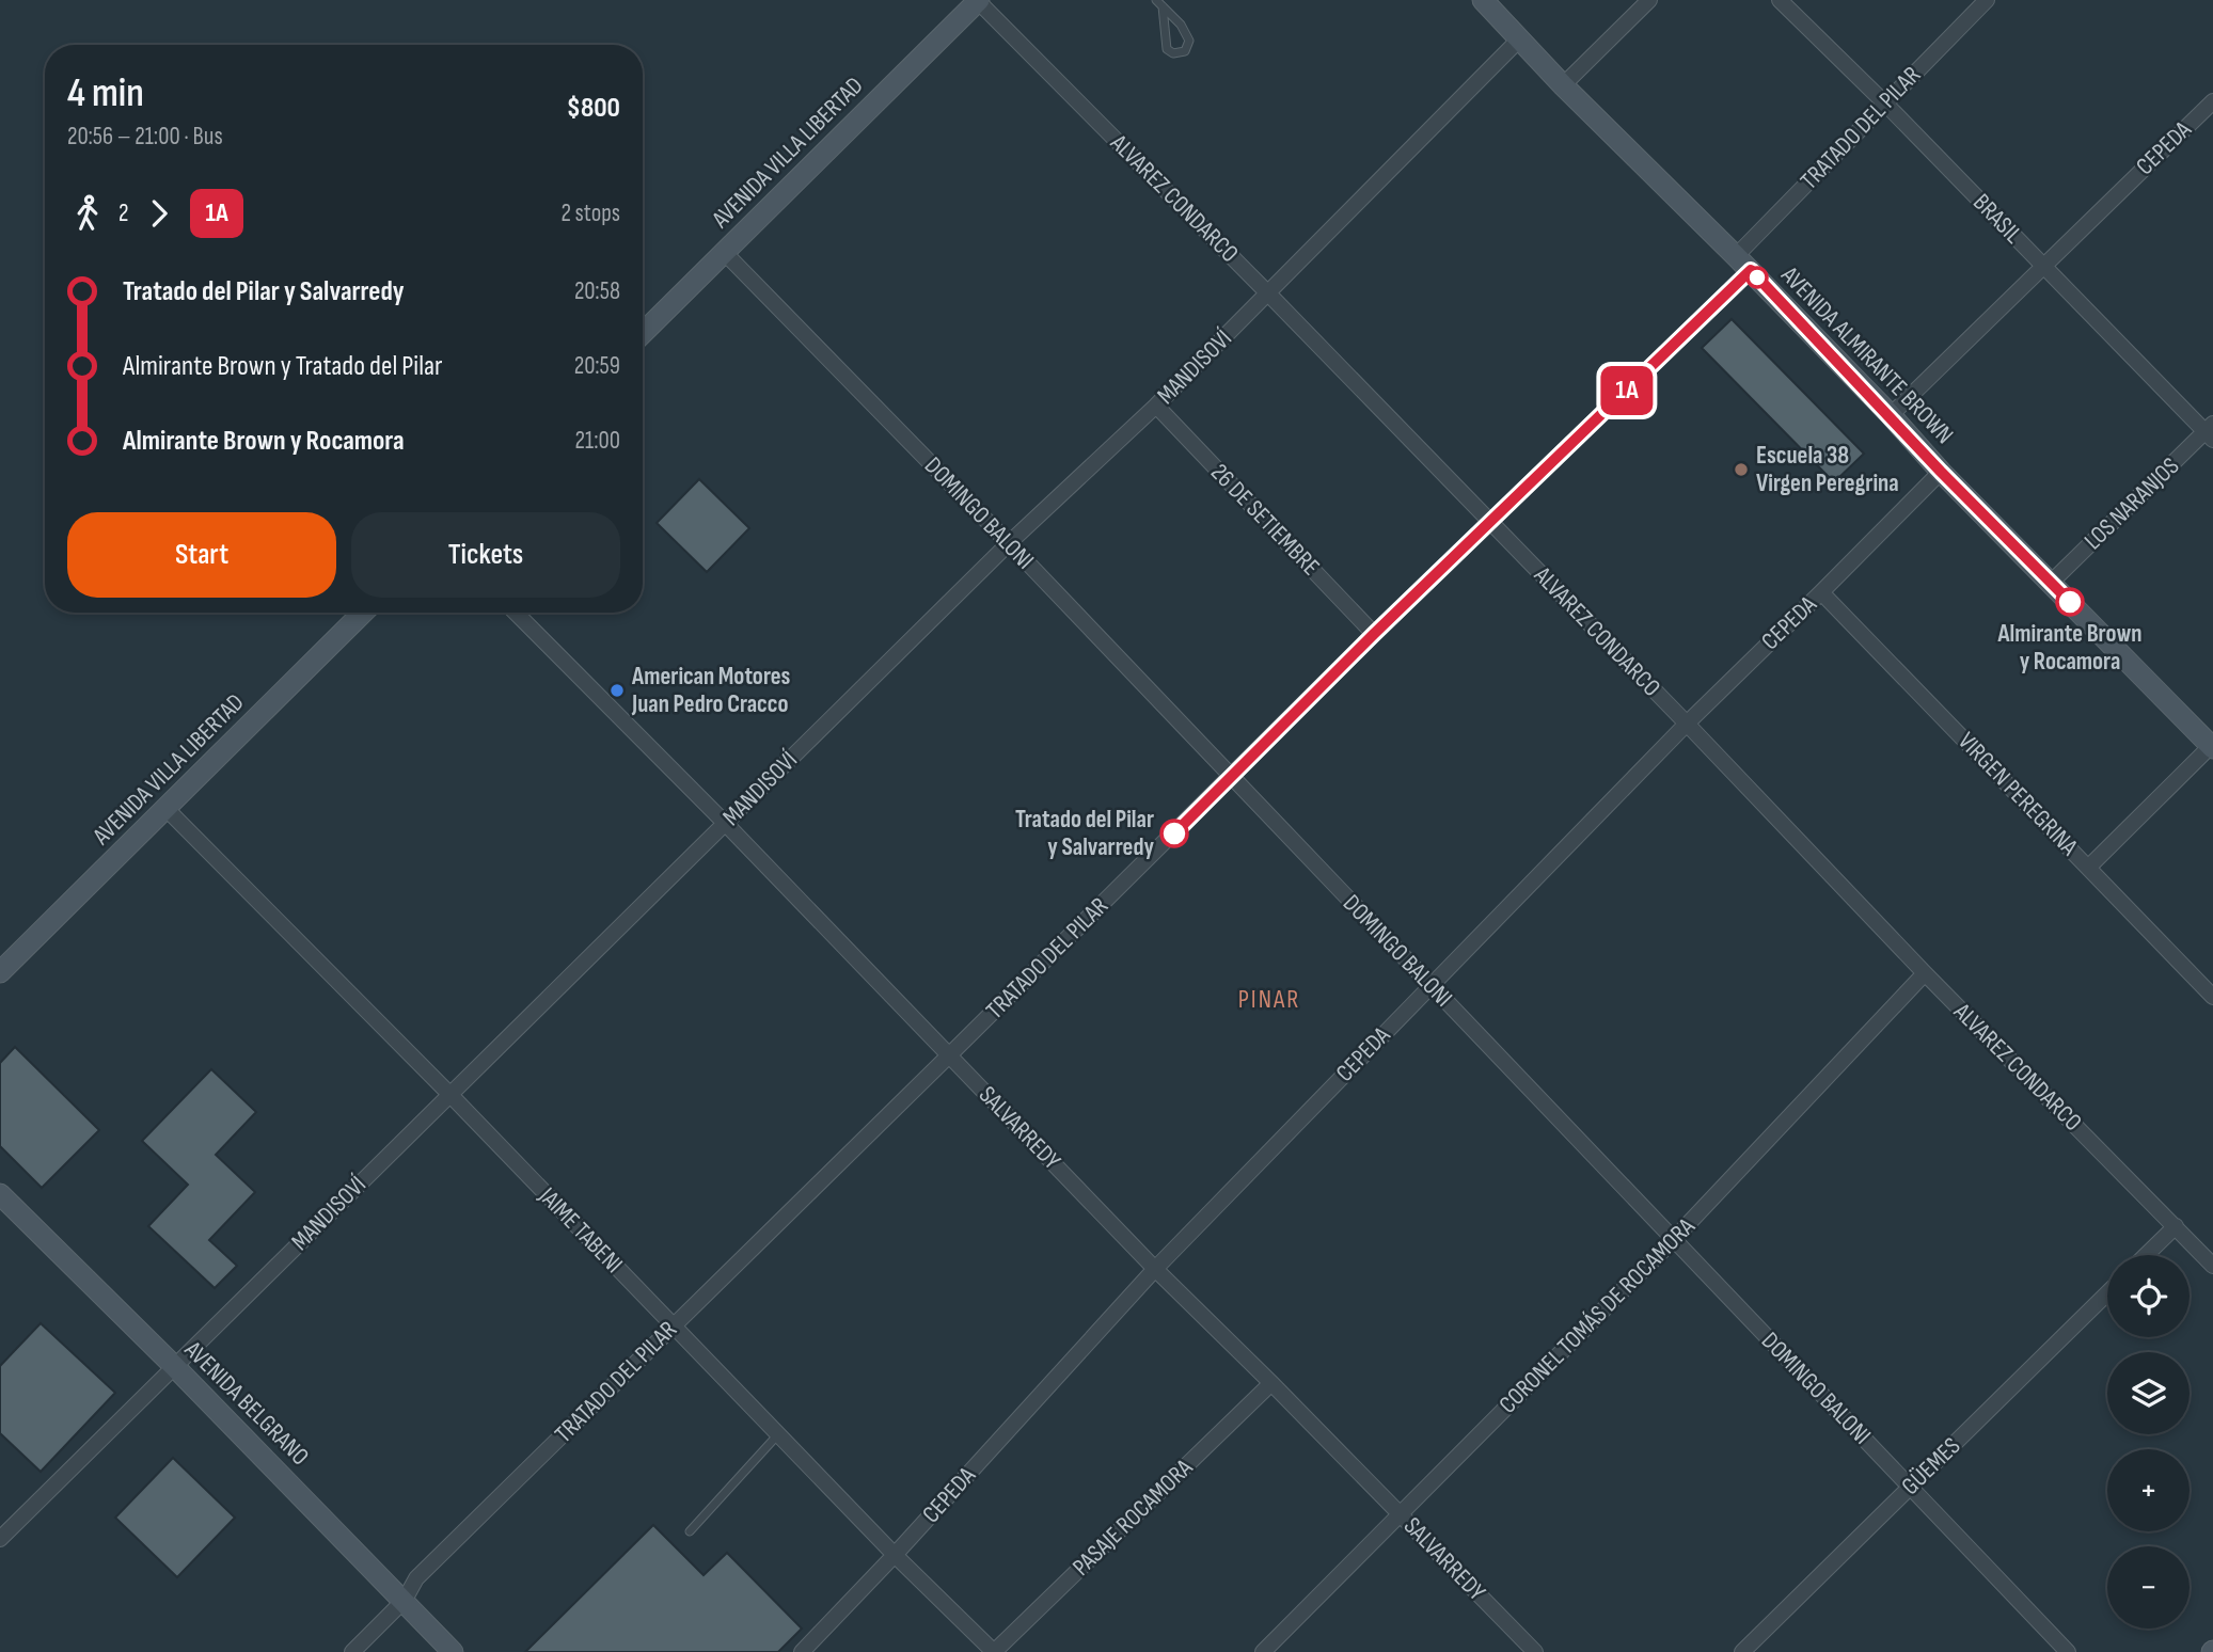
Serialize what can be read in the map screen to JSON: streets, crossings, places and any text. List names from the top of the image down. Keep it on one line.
{"streets":{"main road":["AVENIDA VILLA LIBERTAD","AVENIDA ALMIRANTE BROWN","AVENIDA BELGRANO"],"street":["TRATADO DEL PILAR","CEPEDA","ALVAREZ CONDARCO","BRASIL","MANDISOVÍ","LOS NARANJOS","DOMINGO BALONI","26 DE SETIEMBRE","VIRGEN PEREGRINA","SALVARREDY","JAIME TABENI","CORONEL TOMÁS DE ROCAMORA","GÜEMES","PASAJE ROCAMORA"]},"crossings":[["TRATADO DEL PILAR","ALVAREZ CONDARCO"],["TRATADO DEL PILAR","BRASIL"],["TRATADO DEL PILAR","AVENIDA ALMIRANTE BROWN"],["TRATADO DEL PILAR","DOMINGO BALONI"],["TRATADO DEL PILAR","26 DE SETIEMBRE"],["TRATADO DEL PILAR","SALVARREDY"],["TRATADO DEL PILAR","JAIME TABENI"],["TRATADO DEL PILAR","AVENIDA BELGRANO"],["CEPEDA","ALVAREZ CONDARCO"],["CEPEDA","BRASIL"],["CEPEDA","AVENIDA ALMIRANTE BROWN"],["CEPEDA","DOMINGO BALONI"],["CEPEDA","VIRGEN PEREGRINA"],["CEPEDA","SALVARREDY"],["CEPEDA","JAIME TABENI"],["AVENIDA VILLA LIBERTAD","ALVAREZ CONDARCO"],["AVENIDA VILLA LIBERTAD","DOMINGO BALONI"],["AVENIDA VILLA LIBERTAD","JAIME TABENI"],["ALVAREZ CONDARCO","MANDISOVÍ"],["ALVAREZ CONDARCO","CORONEL TOMÁS DE ROCAMORA"],["BRASIL","LOS NARANJOS"],["AVENIDA ALMIRANTE BROWN","MANDISOVÍ"],["AVENIDA ALMIRANTE BROWN","LOS NARANJOS"],["MANDISOVÍ","DOMINGO BALONI"],["MANDISOVÍ","26 DE SETIEMBRE"],["MANDISOVÍ","SALVARREDY"],["MANDISOVÍ","JAIME TABENI"],["MANDISOVÍ","AVENIDA BELGRANO"],["DOMINGO BALONI","CORONEL TOMÁS DE ROCAMORA"],["DOMINGO BALONI","GÜEMES"],["SALVARREDY","CORONEL TOMÁS DE ROCAMORA"],["SALVARREDY","PASAJE ROCAMORA"],["JAIME TABENI","PASAJE ROCAMORA"]],"districts":["PINAR"],"places":["Escuela 38 Virgen Peregrina","Almirante Brown y Rocamora","American Motores Juan Pedro Cracco","Tratado del Pilar y Salvarredy"],"lines":["bus line 1A"],"page":{"on_map":"1A","heading":["4 min","20:56 – 21:00 · Bus","$800"],"legs":["2","1A","2 stops"],"list":[{"name":"Tratado del Pilar y Salvarredy","value":"20:58"},{"name":"Almirante Brown y Tratado del Pilar","value":"20:59"},{"name":"Almirante Brown y Rocamora","value":"21:00"}],"buttons":["Start","Tickets"],"map_buttons":["+","−"]}}
